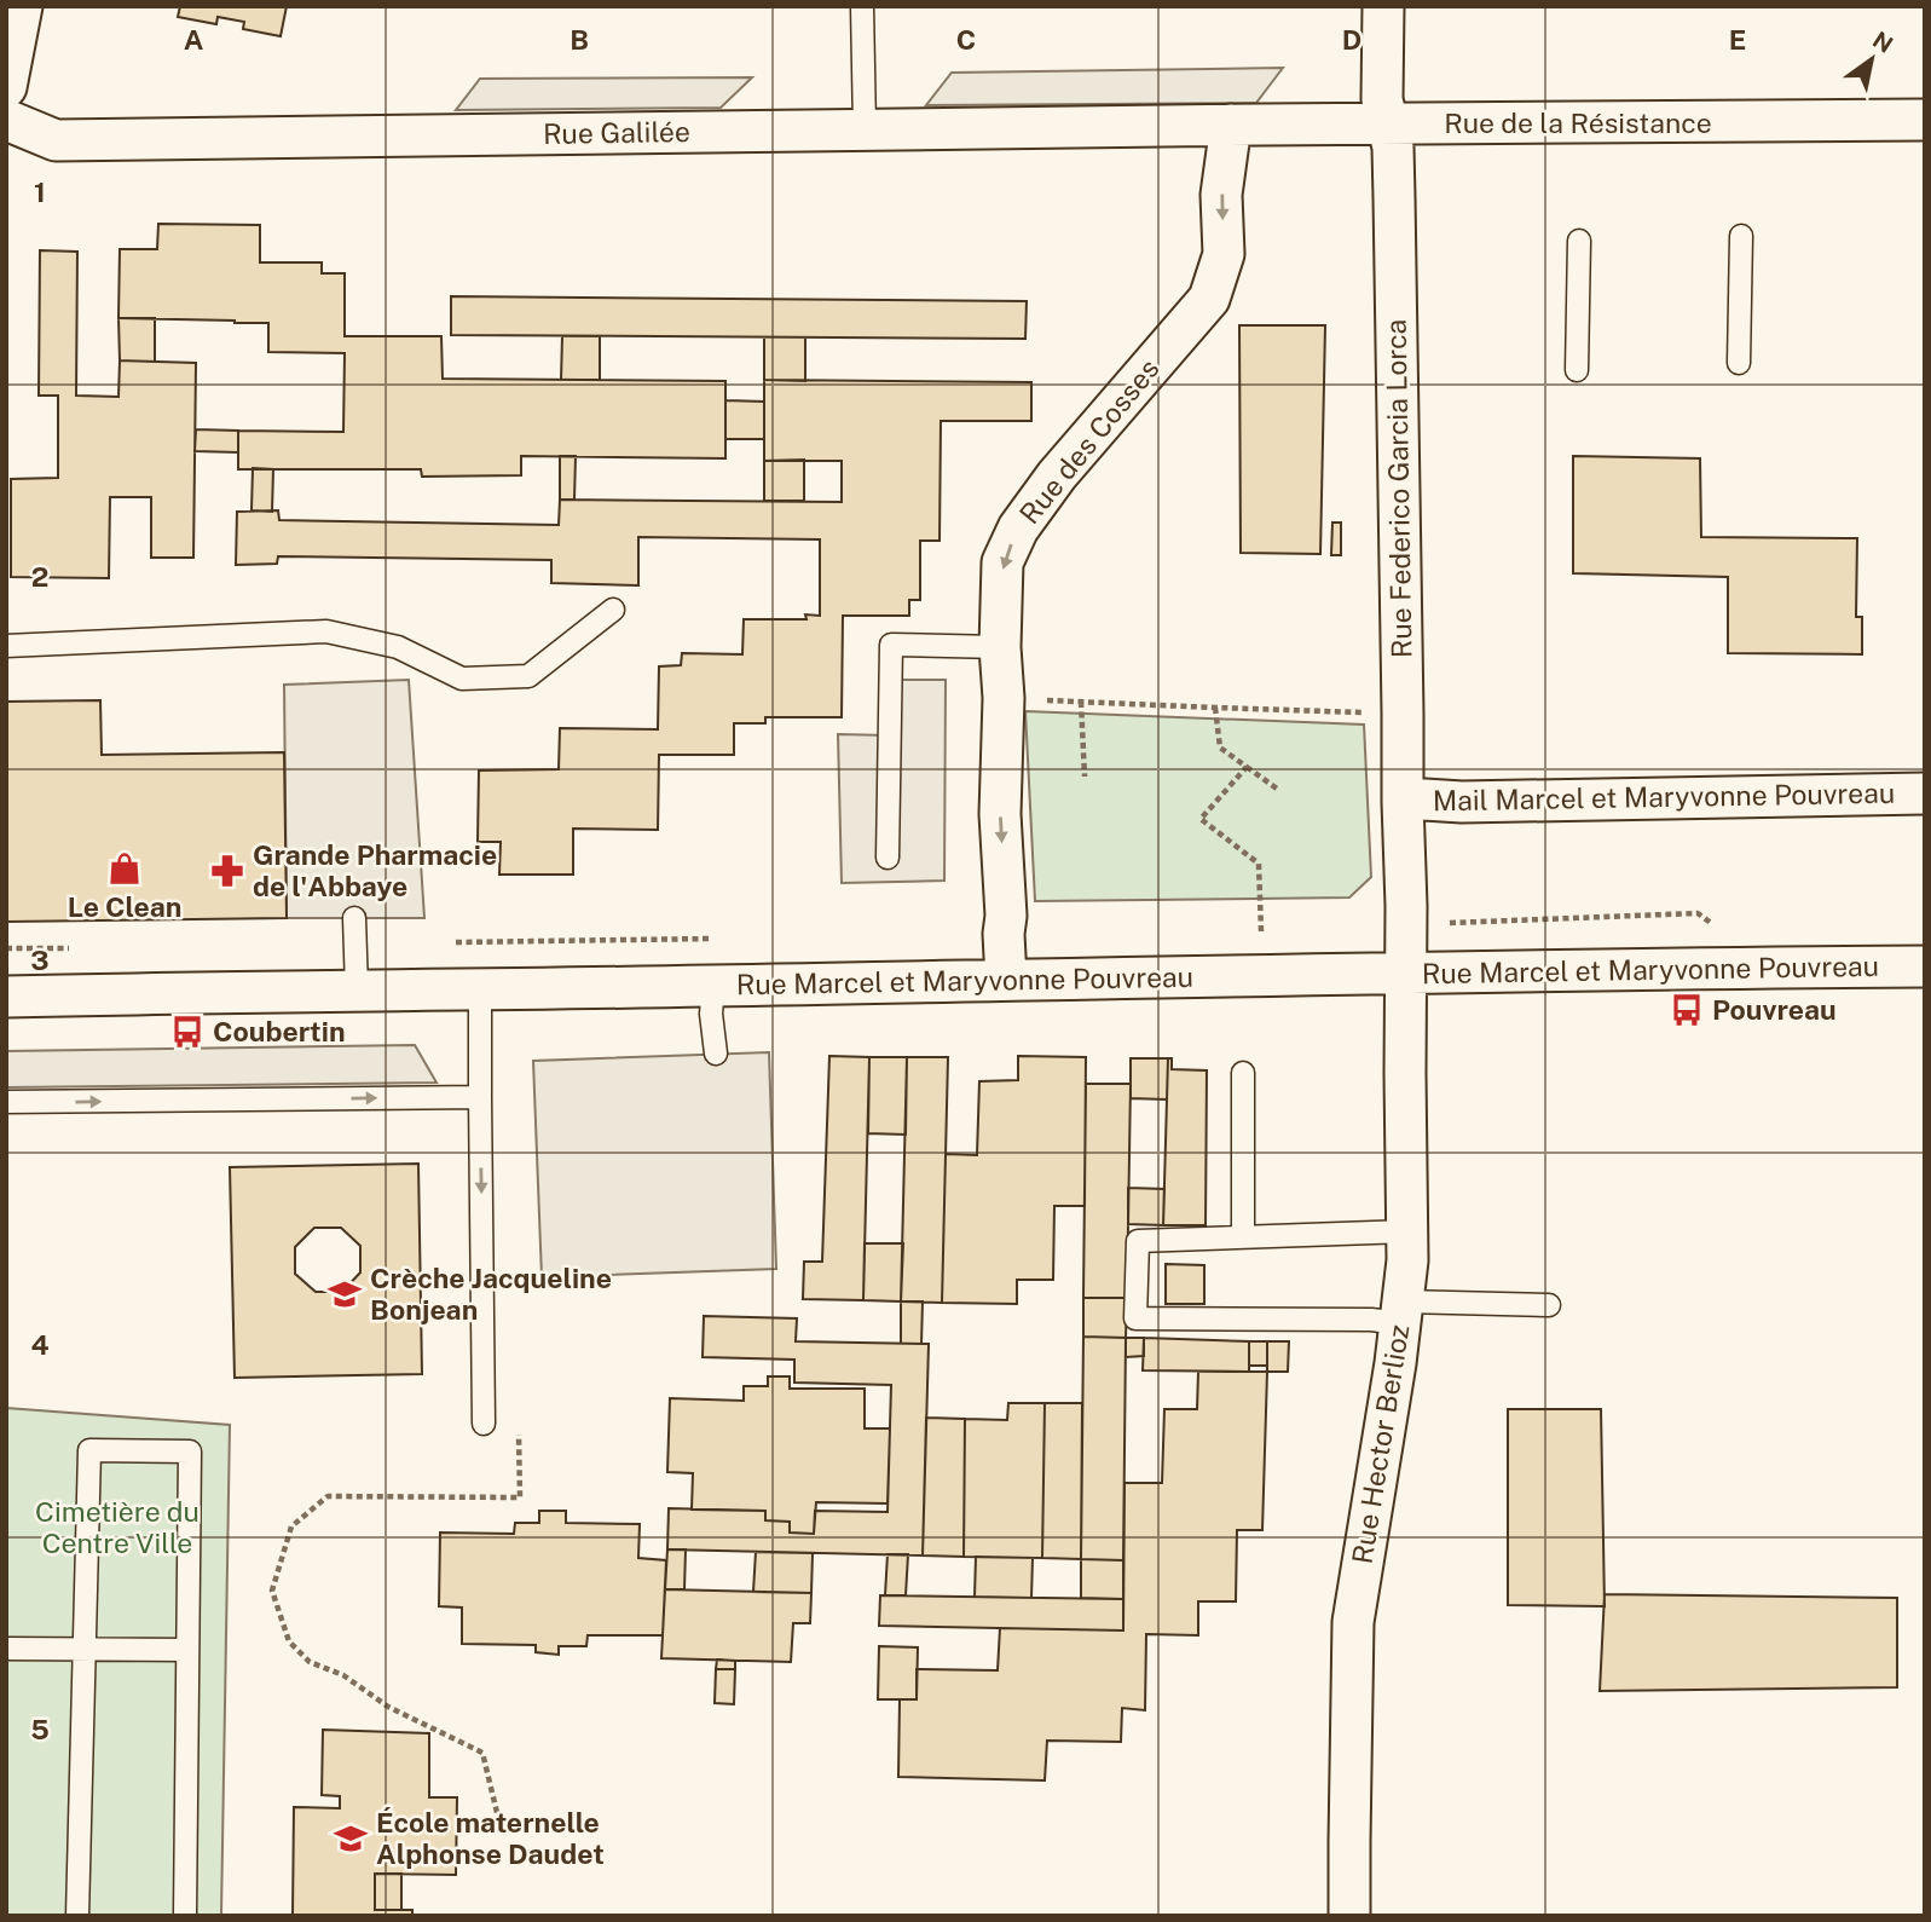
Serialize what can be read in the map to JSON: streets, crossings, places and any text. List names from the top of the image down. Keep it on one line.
{"streets":{"street":["Rue de la Résistance","Rue Galilée","Rue des Cosses","Rue Federico Garcia Lorca","Mail Marcel et Maryvonne Pouvreau","Rue Marcel et Maryvonne Pouvreau","Rue Hector Berlioz"]},"crossings":[["Rue de la Résistance","Rue Galilée"],["Rue de la Résistance","Rue des Cosses"],["Rue de la Résistance","Rue Federico Garcia Lorca"],["Rue Galilée","Rue des Cosses"],["Rue des Cosses","Rue Marcel et Maryvonne Pouvreau"],["Rue Federico Garcia Lorca","Mail Marcel et Maryvonne Pouvreau"],["Rue Federico Garcia Lorca","Rue Marcel et Maryvonne Pouvreau"],["Rue Federico Garcia Lorca","Rue Hector Berlioz"],["Rue Marcel et Maryvonne Pouvreau","Rue Hector Berlioz"]],"one_way":["Rue des Cosses"],"parks":["Cimetière du Centre Ville"],"places":{"shop":["Le Clean"],"pharmacy":["Grande Pharmacie de l'Abbaye"],"bus stop":["Pouvreau","Coubertin"],"school or university":["Crèche Jacqueline Bonjean","École maternelle Alphonse Daudet"]},"north":"top right","grid":{"columns":["A","B","C","D","E"],"rows":["1","2","3","4","5"]}}
